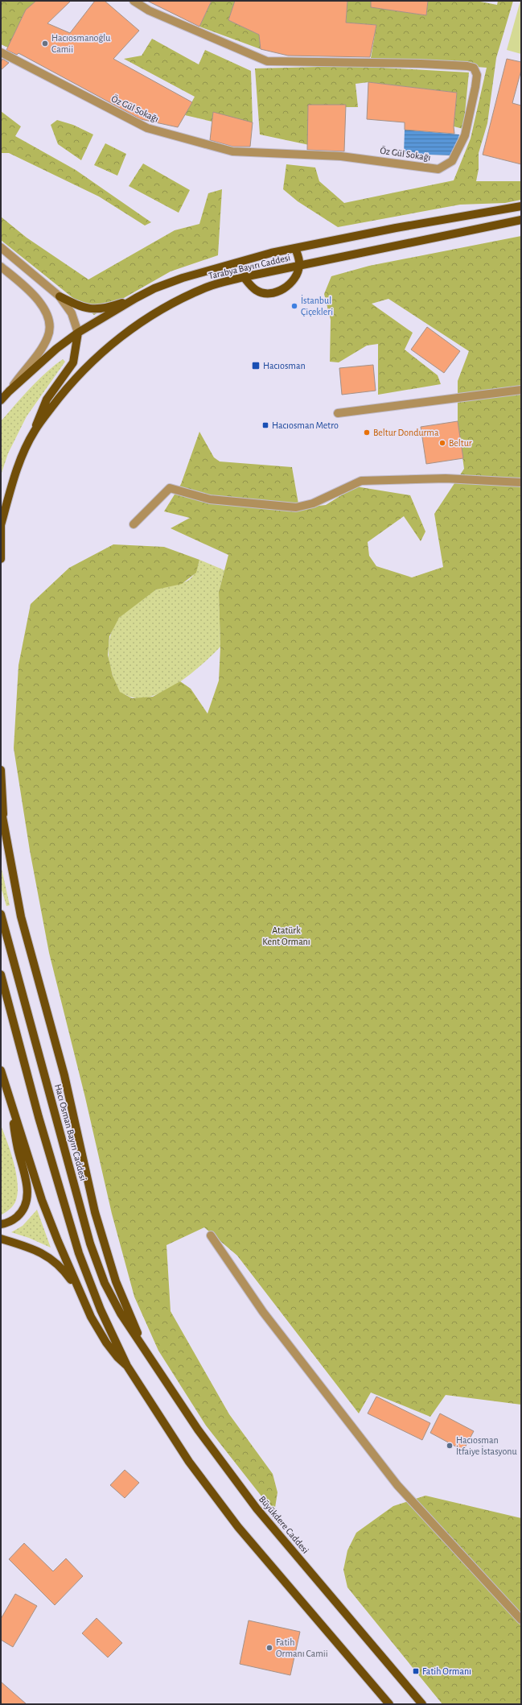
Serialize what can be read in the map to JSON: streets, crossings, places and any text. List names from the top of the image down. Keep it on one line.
{"streets":{"main road":["Tarabya Bayırı Caddesi","Hacı Osman Bayırı Caddesi","Büyükdere Caddesi"],"street":["Öz Gül Sokağı"]},"crossings":[["Hacı Osman Bayırı Caddesi","Büyükdere Caddesi"]],"parks":["Atatürk Kent Ormanı"],"places":{"other":["Hacıosmanoğlu Camii","İstanbul Çiçekleri","Beltur Dondurma","Beltur","Hacıosman İtfaiye İstasyonu","Fatih Ormanı Camii"],"transit":["Hacıosman","Hacıosman Metro","Fatih Ormanı"]}}
